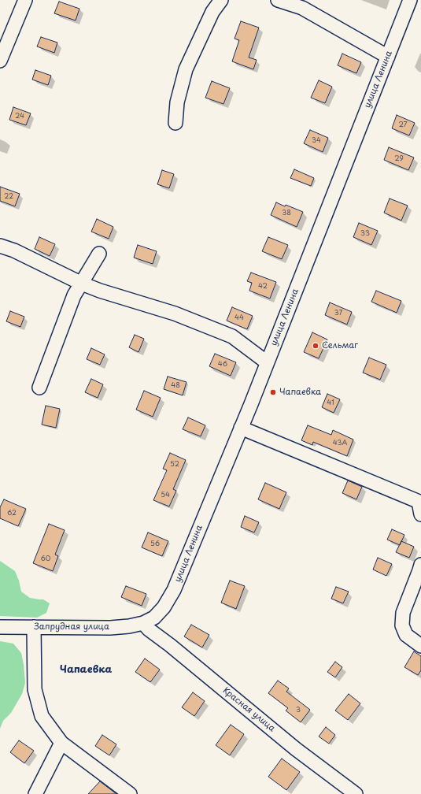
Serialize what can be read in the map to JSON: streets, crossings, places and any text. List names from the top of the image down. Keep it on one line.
{"streets":{"street":["улица Ленина","Запрудная улица","Красная улица"]},"crossings":[["улица Ленина","Запрудная улица"],["улица Ленина","Красная улица"],["Запрудная улица","Красная улица"]],"districts":["Чапаевка"],"places":["Сельмаг","Чапаевка"],"house_numbers":["24","27","34","29","22","38","33","42","37","44","46","48","41","43А","52","54","62","56","60","3"]}
